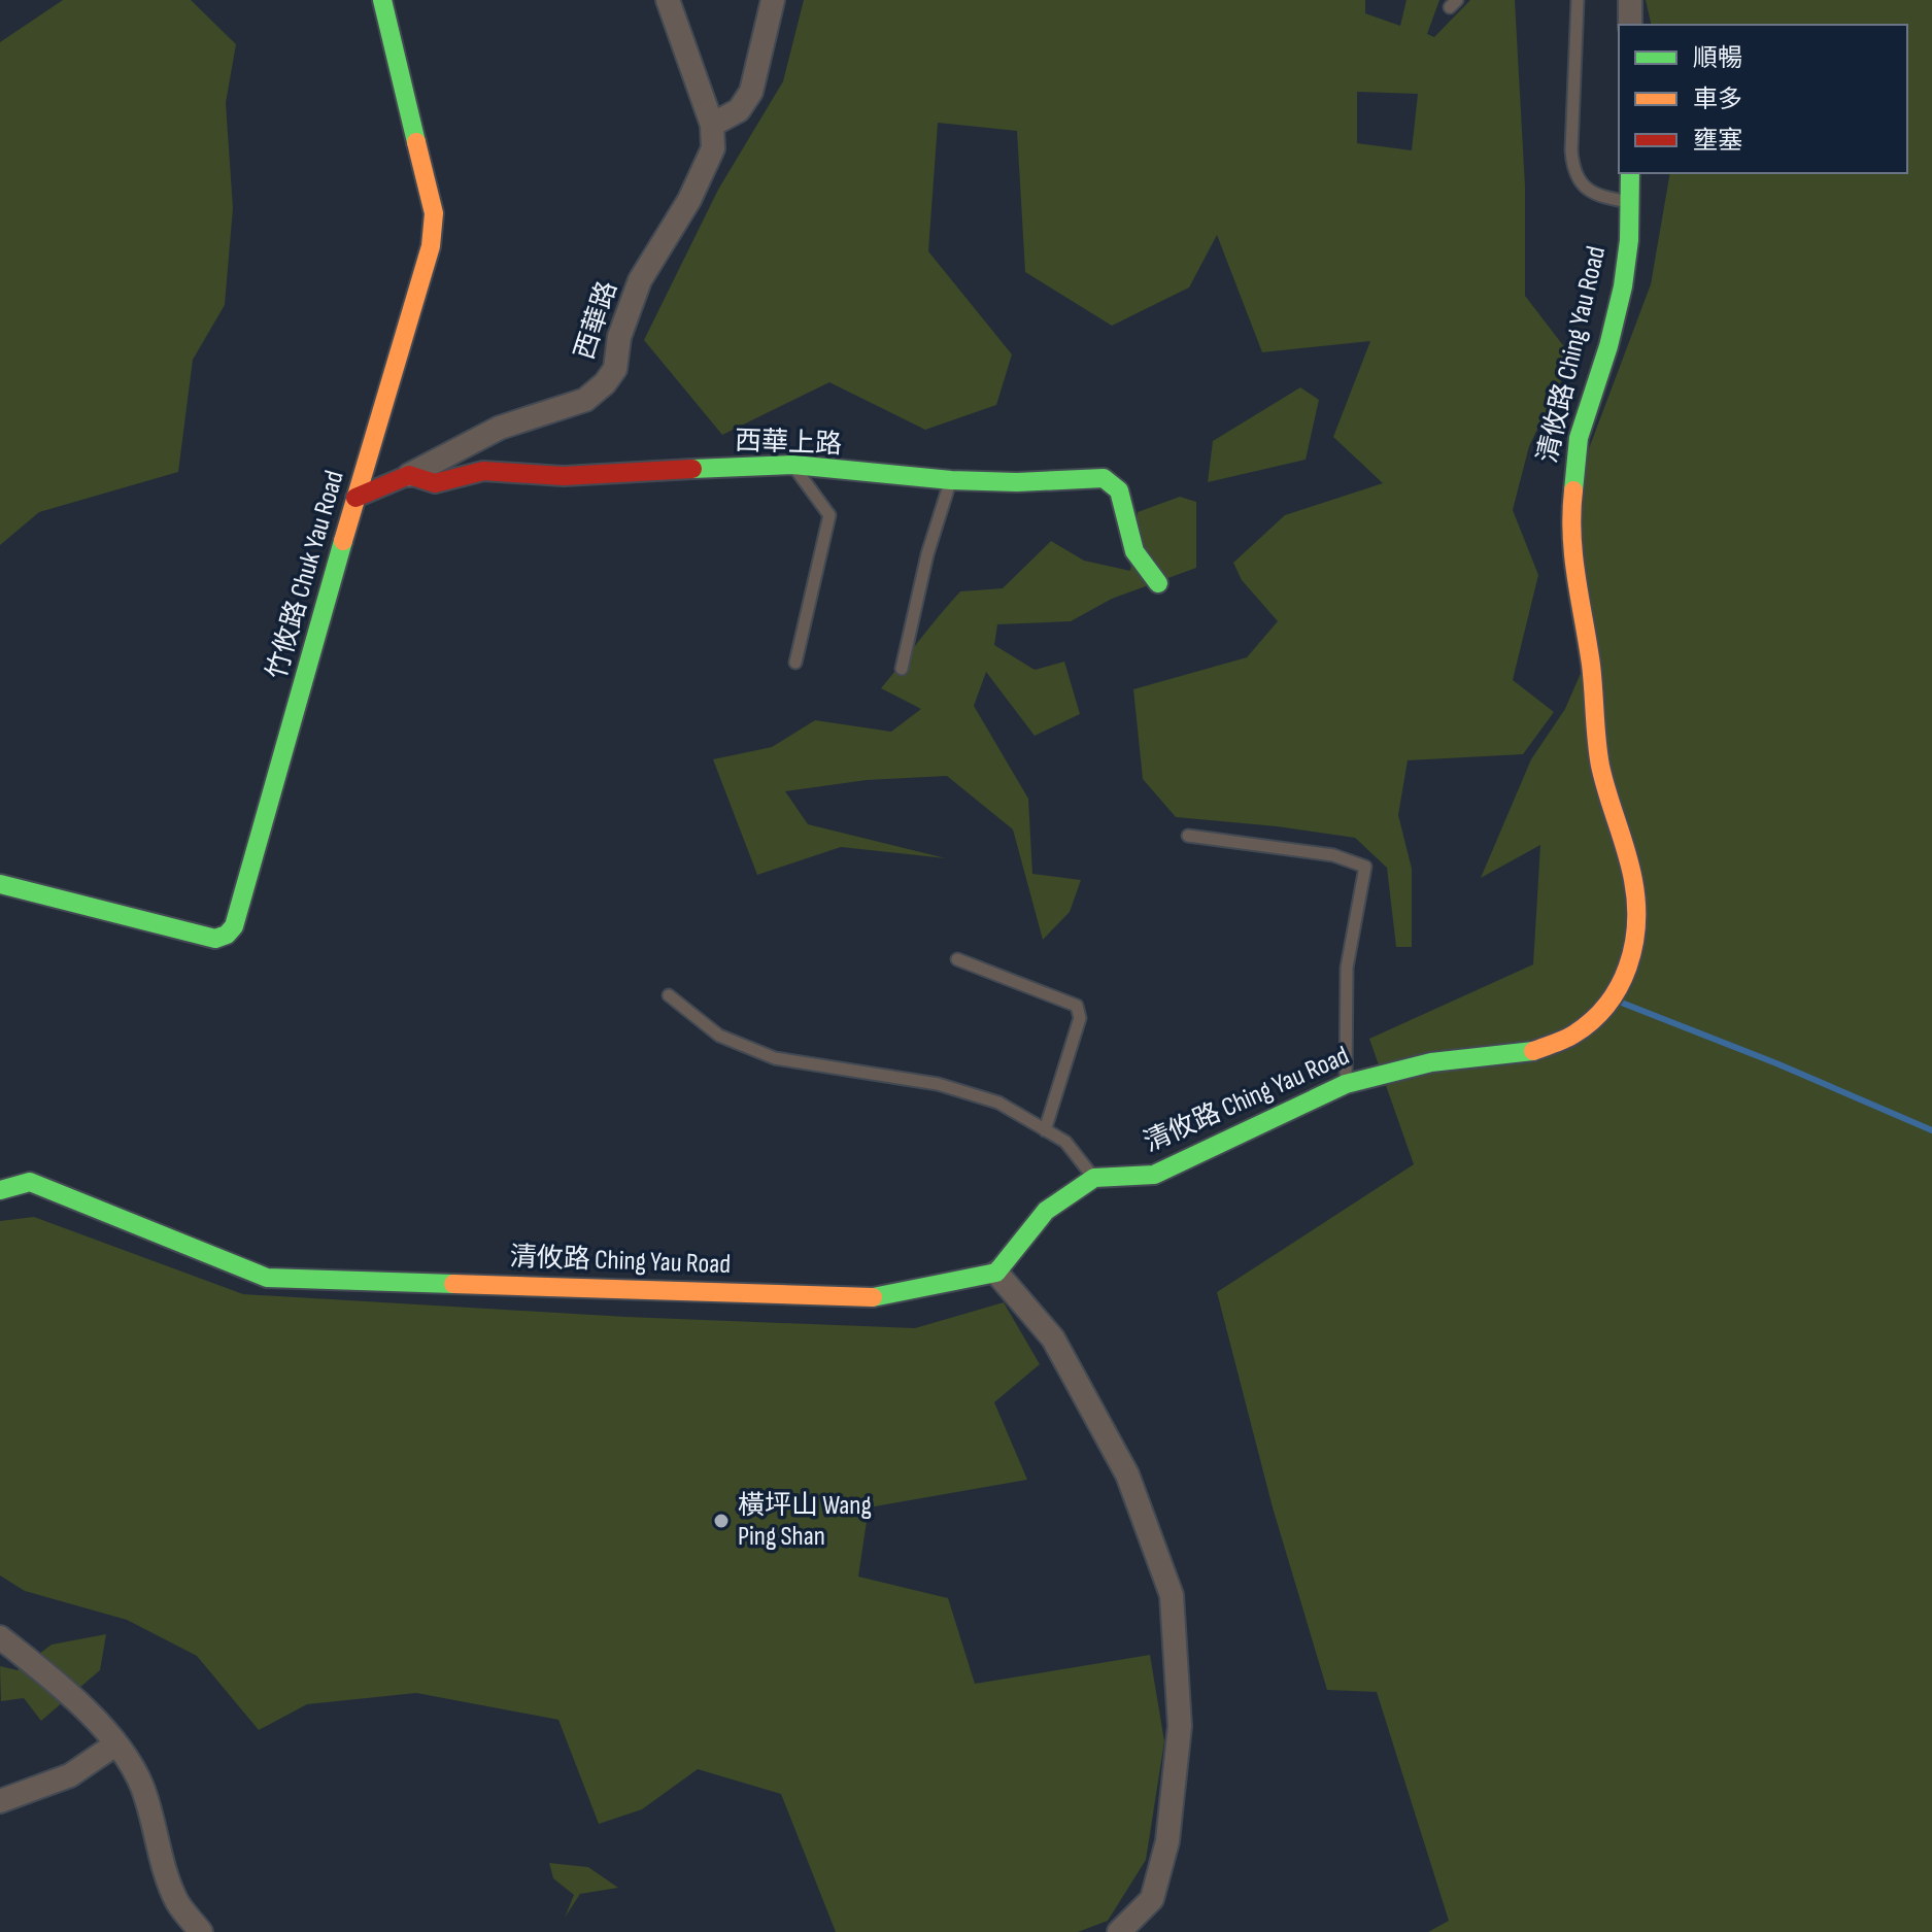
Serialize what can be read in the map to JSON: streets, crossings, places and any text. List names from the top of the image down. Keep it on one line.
{"streets":{"street":["西華路","清攸路 Ching Yau Road","西華上路","竹攸路 Chuk Yau Road"]},"crossings":[["西華路","西華上路"],["西華上路","竹攸路 Chuk Yau Road"]],"places":["橫坪山 Wang Ping Shan"],"legend":["順暢","車多","壅塞"]}
